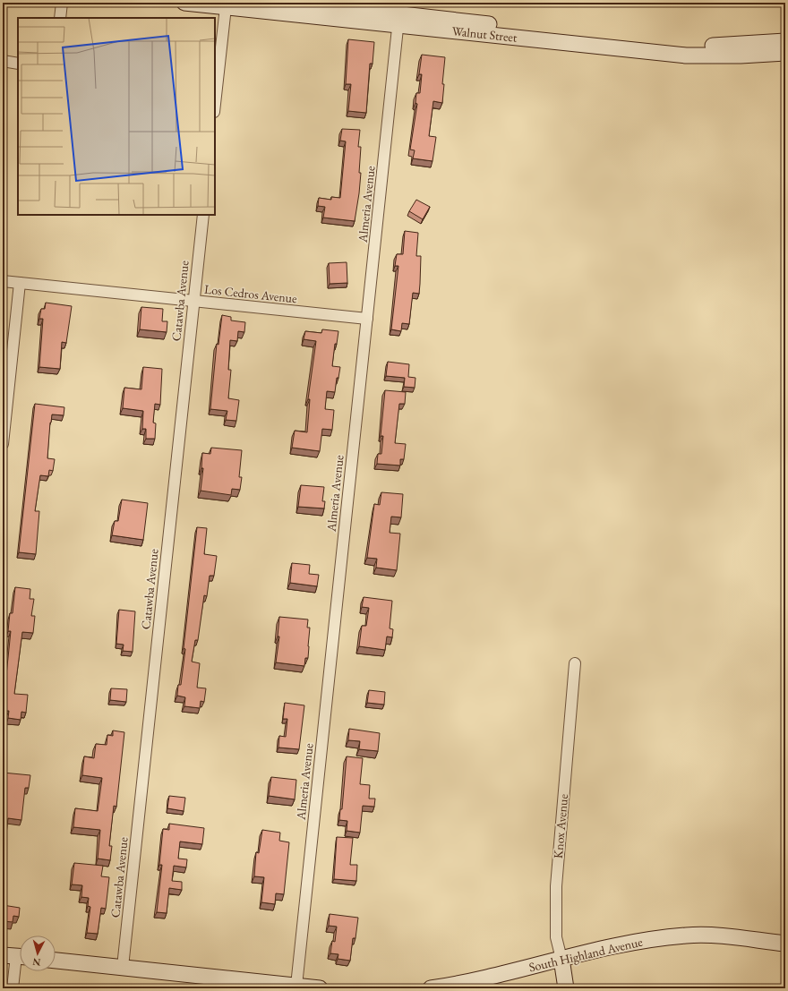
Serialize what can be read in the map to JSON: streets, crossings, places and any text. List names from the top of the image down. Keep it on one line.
{"streets":{"street":["Walnut Street","Almeria Avenue","Los Cedros Avenue","Catawba Avenue","Knox Avenue","South Highland Avenue"]},"crossings":[["Walnut Street","Almeria Avenue"],["Almeria Avenue","Los Cedros Avenue"],["Los Cedros Avenue","Catawba Avenue"],["Knox Avenue","South Highland Avenue"]],"north":"bottom"}
